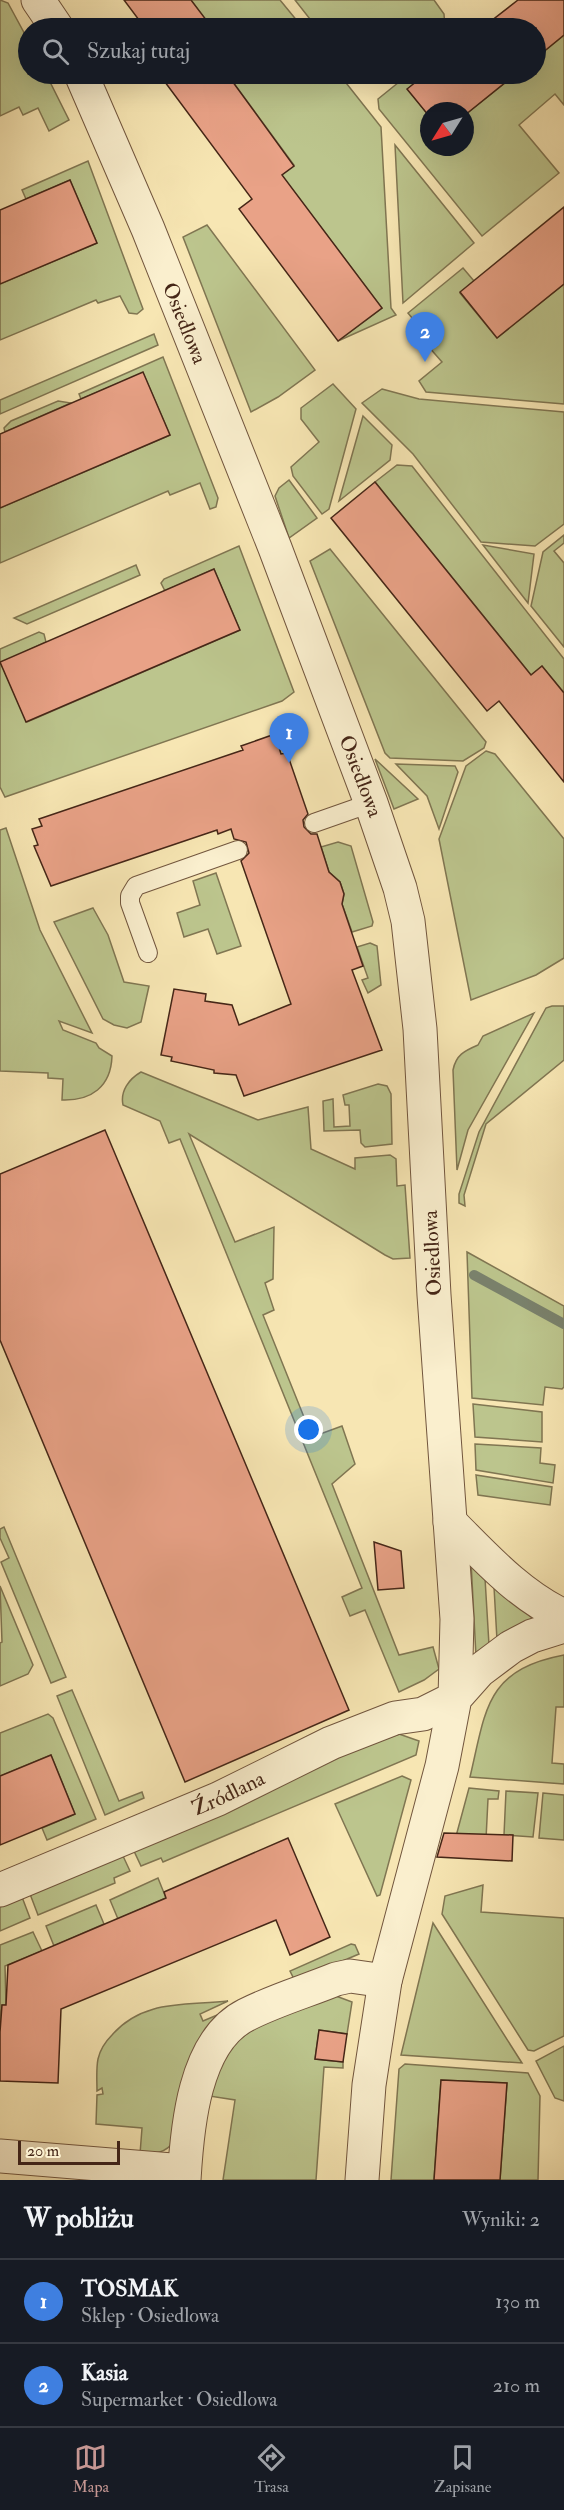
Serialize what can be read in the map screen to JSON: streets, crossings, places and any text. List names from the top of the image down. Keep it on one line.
{"streets":{"street":["Osiedlowa","Źródlana"]},"crossings":[["Osiedlowa","Źródlana"]],"scale_bar":"20 m","north":"bottom left","page":{"search":"Szukaj tutaj","pins":["2","1"],"scale":"20 m","heading":["W pobliżu","Wyniki: 2"],"list":[{"mark":"1","name":"TOSMAK","note":"Sklep · Osiedlowa","value":"130 m"},{"mark":"2","name":"Kasia","note":"Supermarket · Osiedlowa","value":"210 m"}],"nav":["Mapa","Trasa","Zapisane"]}}
